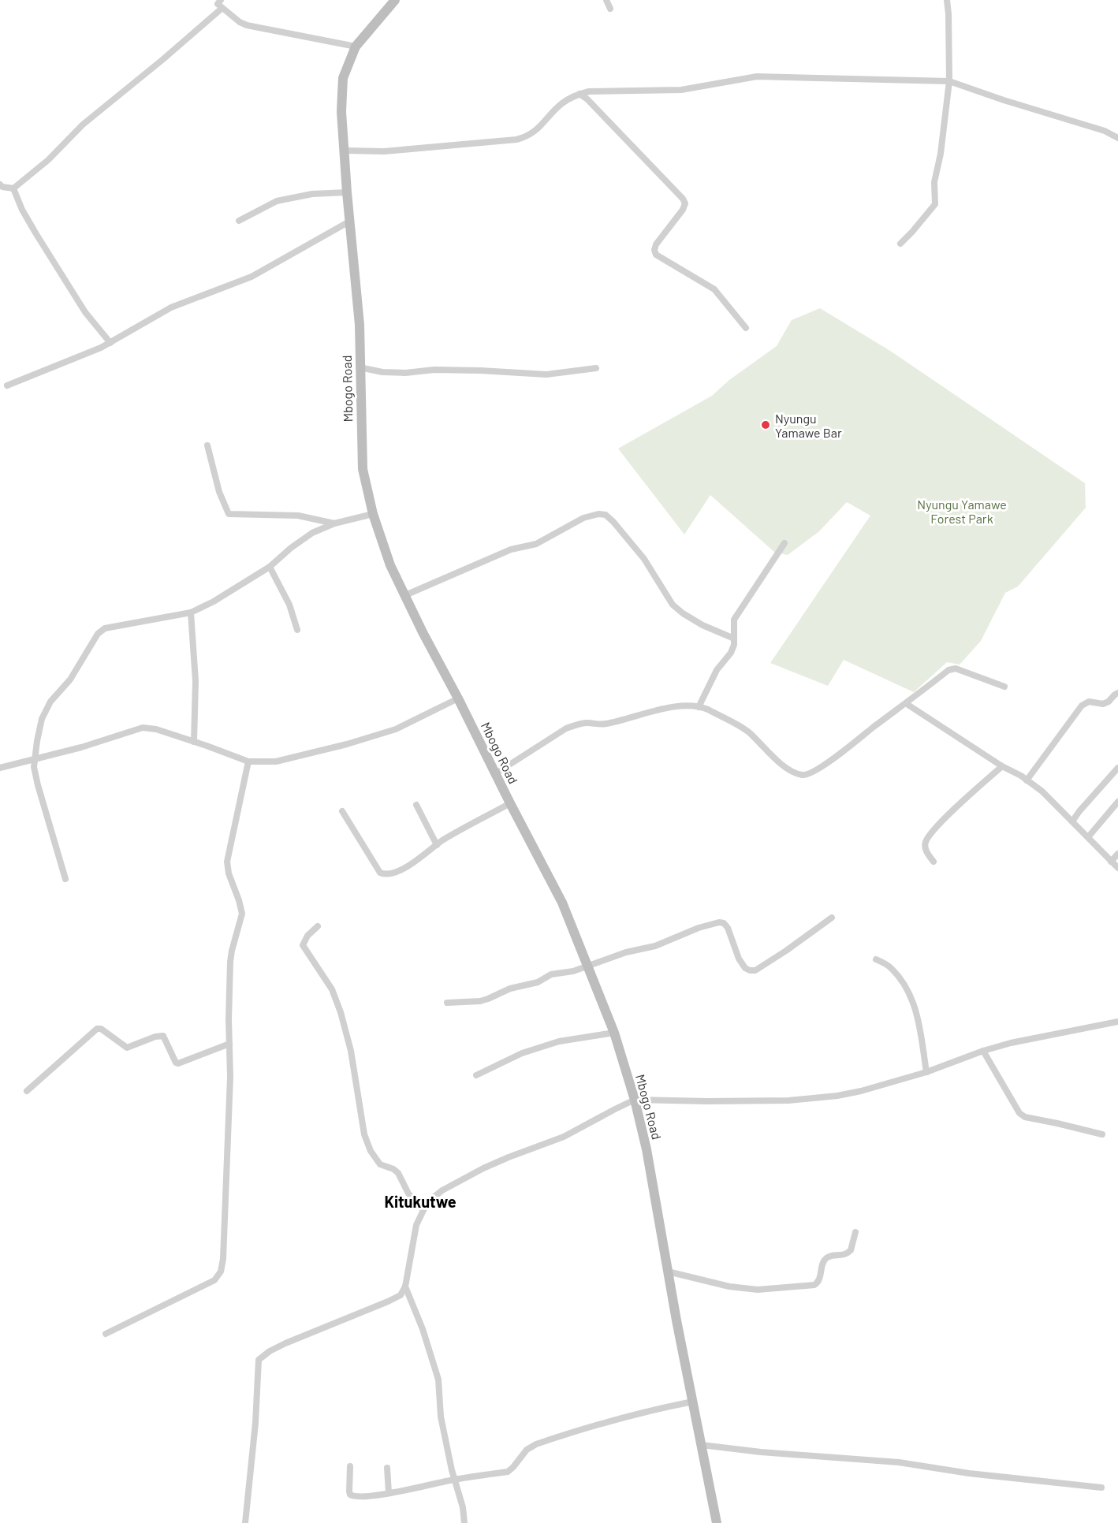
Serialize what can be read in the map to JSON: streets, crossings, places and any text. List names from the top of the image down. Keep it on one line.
{"streets":{"main road":["Mbogo Road"]},"districts":["Kitukutwe"],"parks":["Nyungu Yamawe Forest Park"],"places":["Nyungu Yamawe Bar"]}
